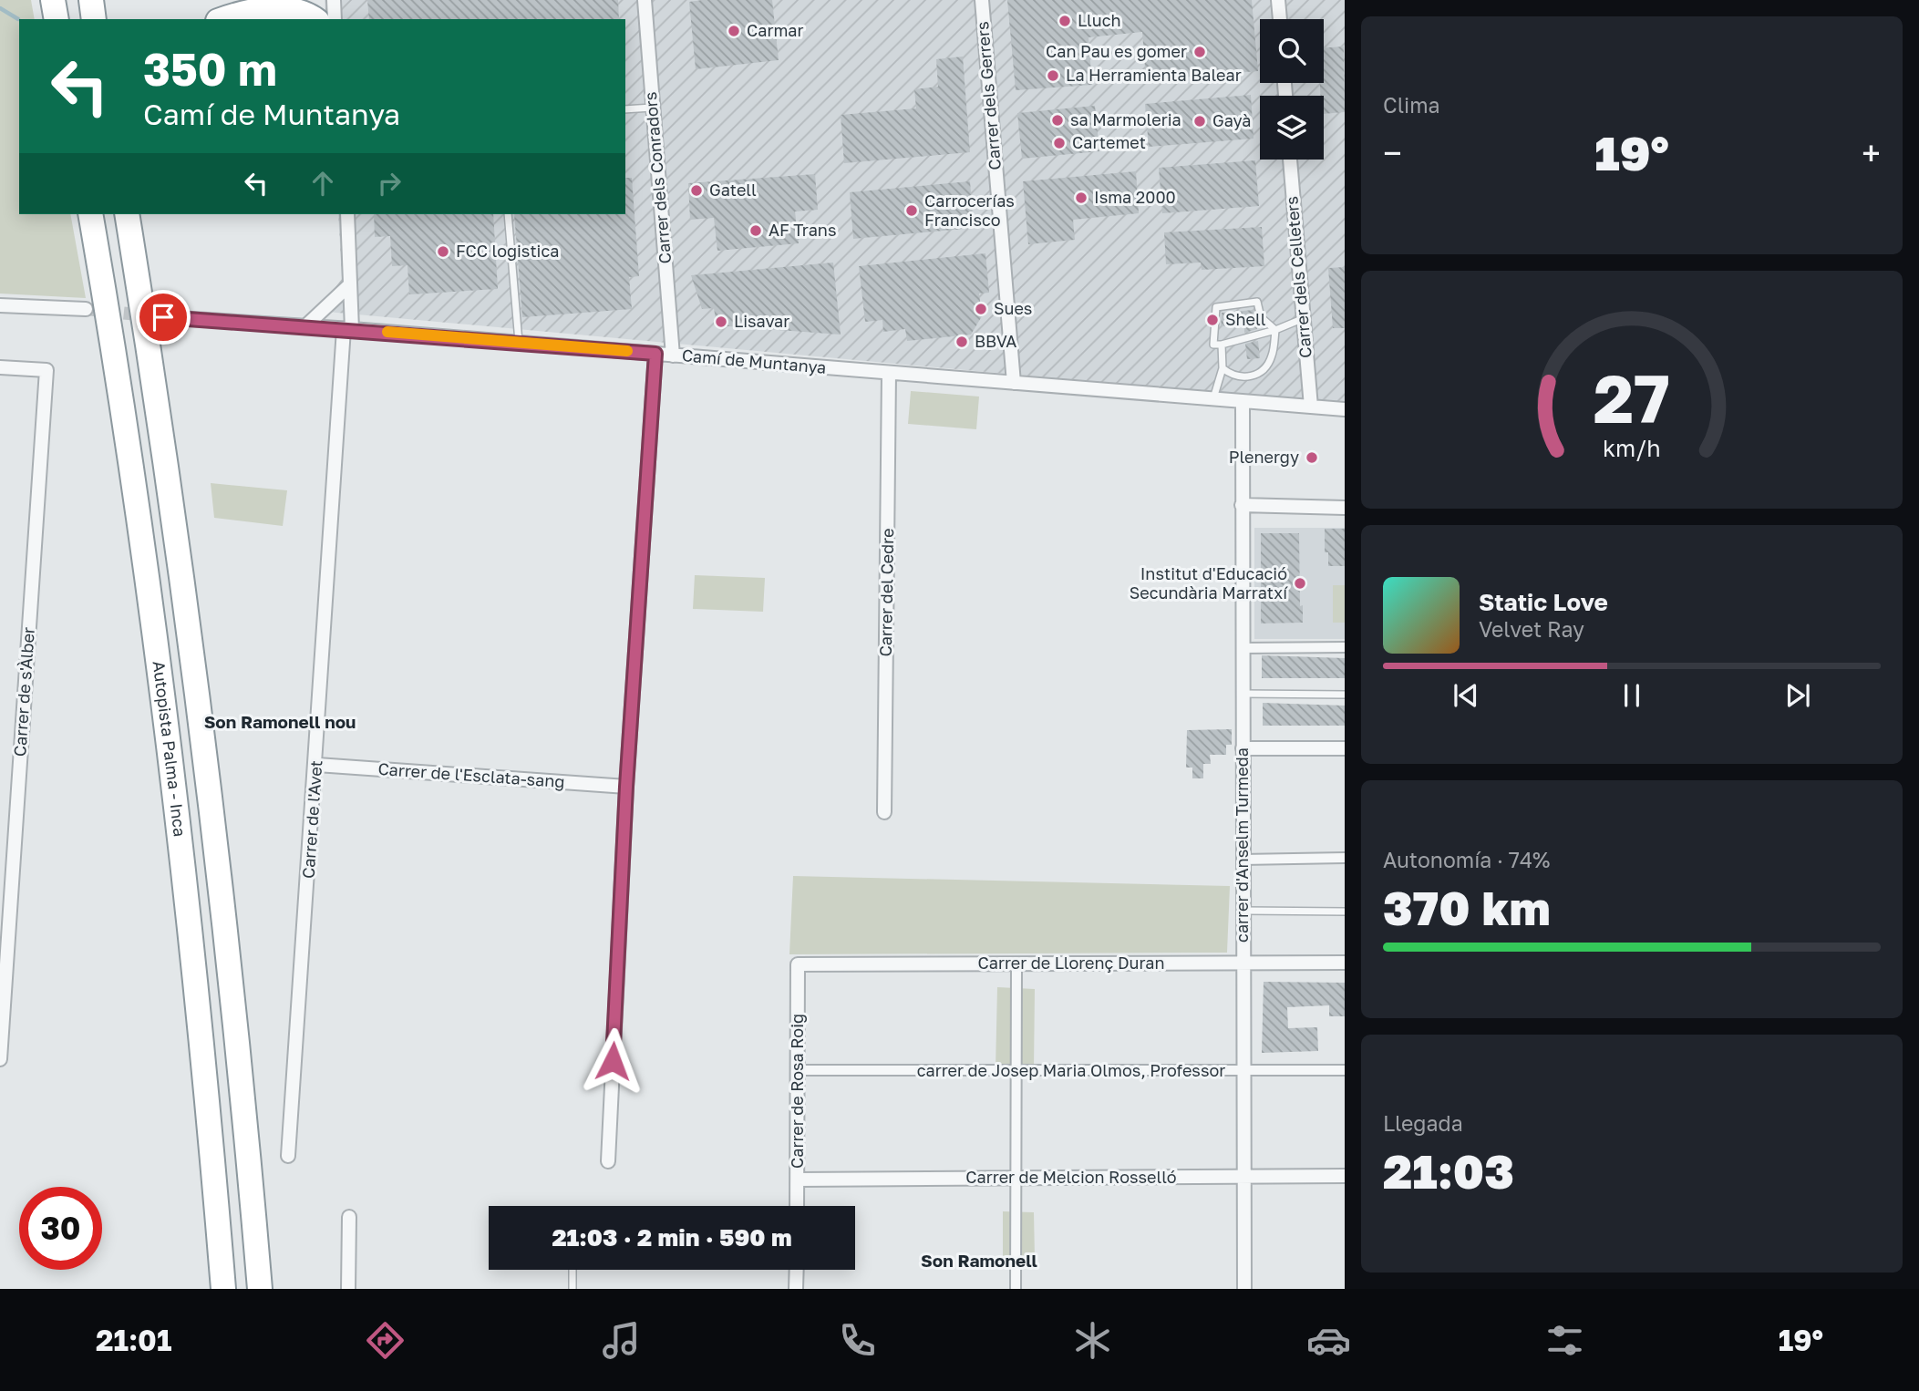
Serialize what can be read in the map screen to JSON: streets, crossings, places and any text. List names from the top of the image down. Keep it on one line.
{"streets":{"highway":["Autopista Palma - Inca"],"street":["Carrer dels Gerrers","Carrer dels Conradors","Carrer dels Celleters","Camí de Muntanya","Carrer del Cedre","Carrer de s'Àlber","Carrer de l'Esclata-sang","Carrer de l'Avet","carrer d'Anselm Turmeda","Carrer de Llorenç Duran","carrer de Josep Maria Olmos, Professor","Carrer de Rosa Roig","Carrer de Melcion Rosselló"]},"crossings":[["Carrer dels Gerrers","Camí de Muntanya"],["Carrer dels Conradors","Camí de Muntanya"],["Carrer dels Celleters","Camí de Muntanya"],["Camí de Muntanya","Carrer del Cedre"],["Camí de Muntanya","Carrer de l'Avet"],["Camí de Muntanya","carrer d'Anselm Turmeda"],["Carrer de l'Esclata-sang","Carrer de l'Avet"],["carrer d'Anselm Turmeda","Carrer de Llorenç Duran"],["carrer d'Anselm Turmeda","carrer de Josep Maria Olmos, Professor"],["carrer d'Anselm Turmeda","Carrer de Melcion Rosselló"],["Carrer de Llorenç Duran","Carrer de Rosa Roig"],["carrer de Josep Maria Olmos, Professor","Carrer de Rosa Roig"],["Carrer de Rosa Roig","Carrer de Melcion Rosselló"]],"districts":["Son Ramonell nou","Son Ramonell"],"places":["Lluch","Carmar","Can Pau es gomer","La Herramienta Balear","sa Marmoleria","Gayà","Cartemet","Gatell","Isma 2000","Carrocerías Francisco","AF Trans","FCC logistica","Sues","Shell","Lisavar","BBVA","Plenergy","Institut d'Educació Secundària Marratxí"],"page":{"tile":["Clima",["Autonomía · 74%","370 km"],["Llegada","21:03"]],"turn":["350 m","Camí de Muntanya"],"heat":["−","19°","+"],"song":["Static Love","Velvet Ray"],"limit":"30","trip":"21:03 · 2 min · 590 m","tabs":["21:01","19°"],"gauge":["27","km/h"]}}
